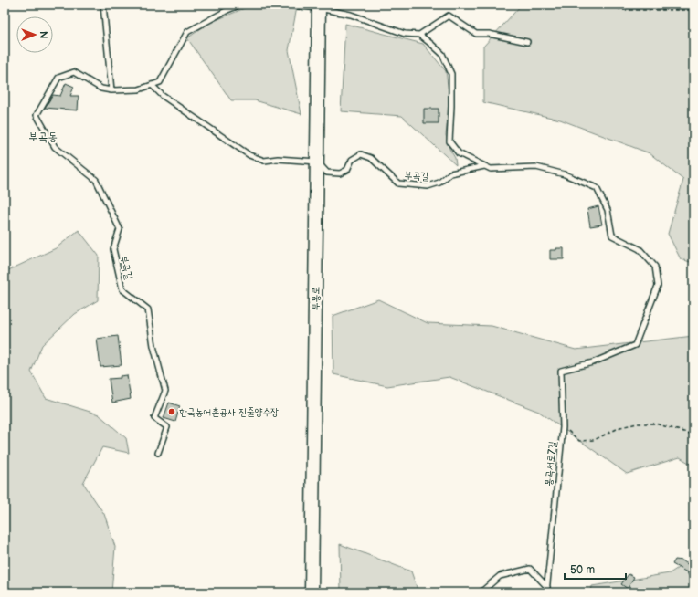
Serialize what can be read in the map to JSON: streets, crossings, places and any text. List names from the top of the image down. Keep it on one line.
{"streets":{"street":["부봉로"],"lane":["부곡길","봉곡서로7길"]},"crossings":[["부곡길","부봉로"],["부곡길","봉곡서로7길"]],"districts":["부곡동"],"places":["한국농어촌공사 진줄양수장"],"scale_bar":"50 m","north":"right"}
